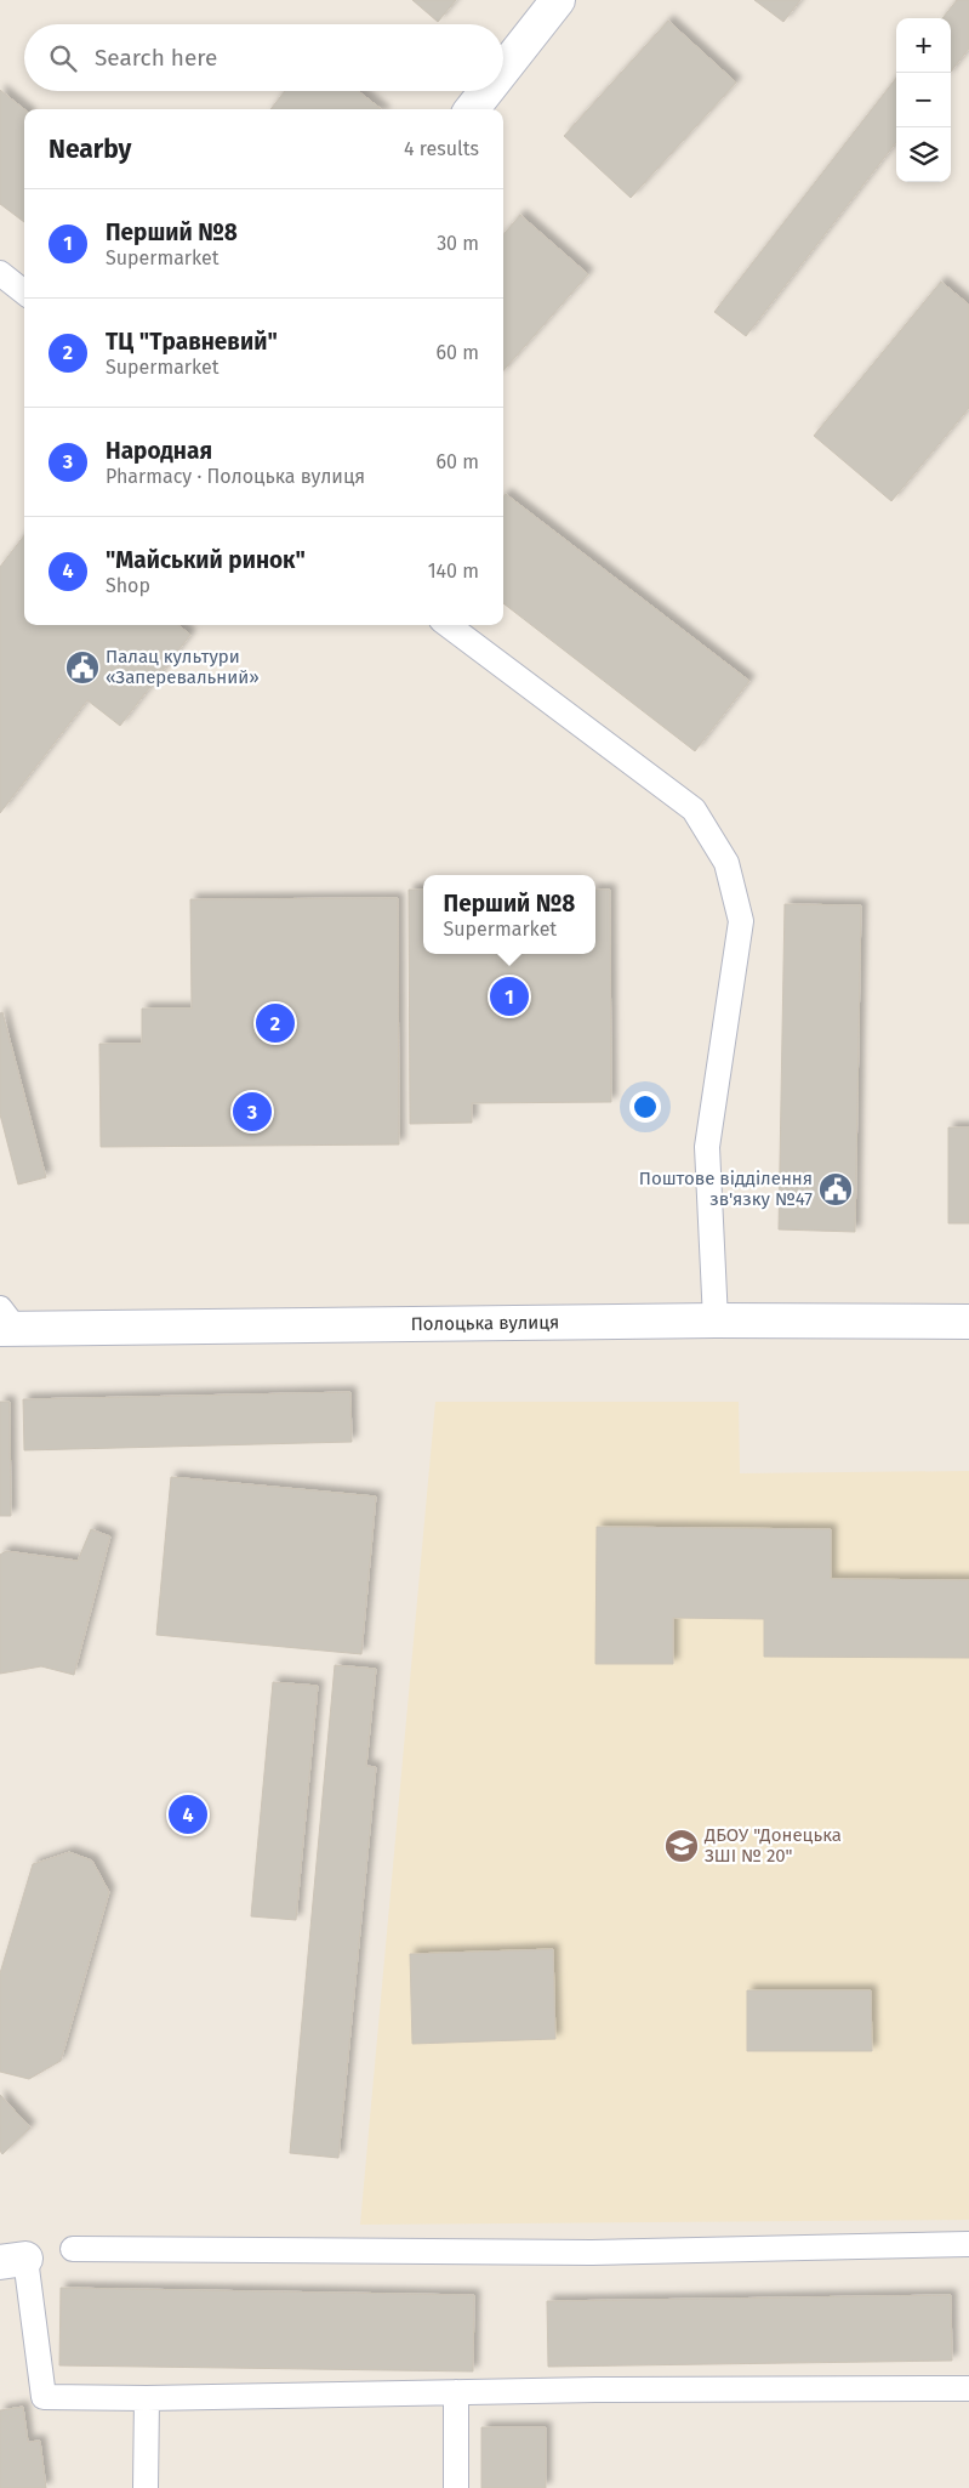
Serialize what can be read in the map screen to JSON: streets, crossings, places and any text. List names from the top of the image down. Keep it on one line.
{"streets":{"main road":["Полоцька вулиця"]},"places":{"public building":["Палац культури «Заперевальний»","Поштове відділення зв'язку №47"],"school or university":["ДБОУ \"Донецька ЗШІ № 20\""]},"page":{"map_buttons":["+","−"],"search":"Search here","heading":["Nearby","4 results"],"list":[{"mark":"1","name":"Перший №8","note":"Supermarket","value":"30 m"},{"mark":"2","name":"ТЦ \"Травневий\"","note":"Supermarket","value":"60 m"},{"mark":"3","name":"Народная","note":"Pharmacy · Полоцька вулиця","value":"60 m"},{"mark":"4","name":"\"Майський ринок\"","note":"Shop","value":"140 m"}],"popup":["Перший №8","Supermarket"],"pins":["1","2","3","4"]}}
